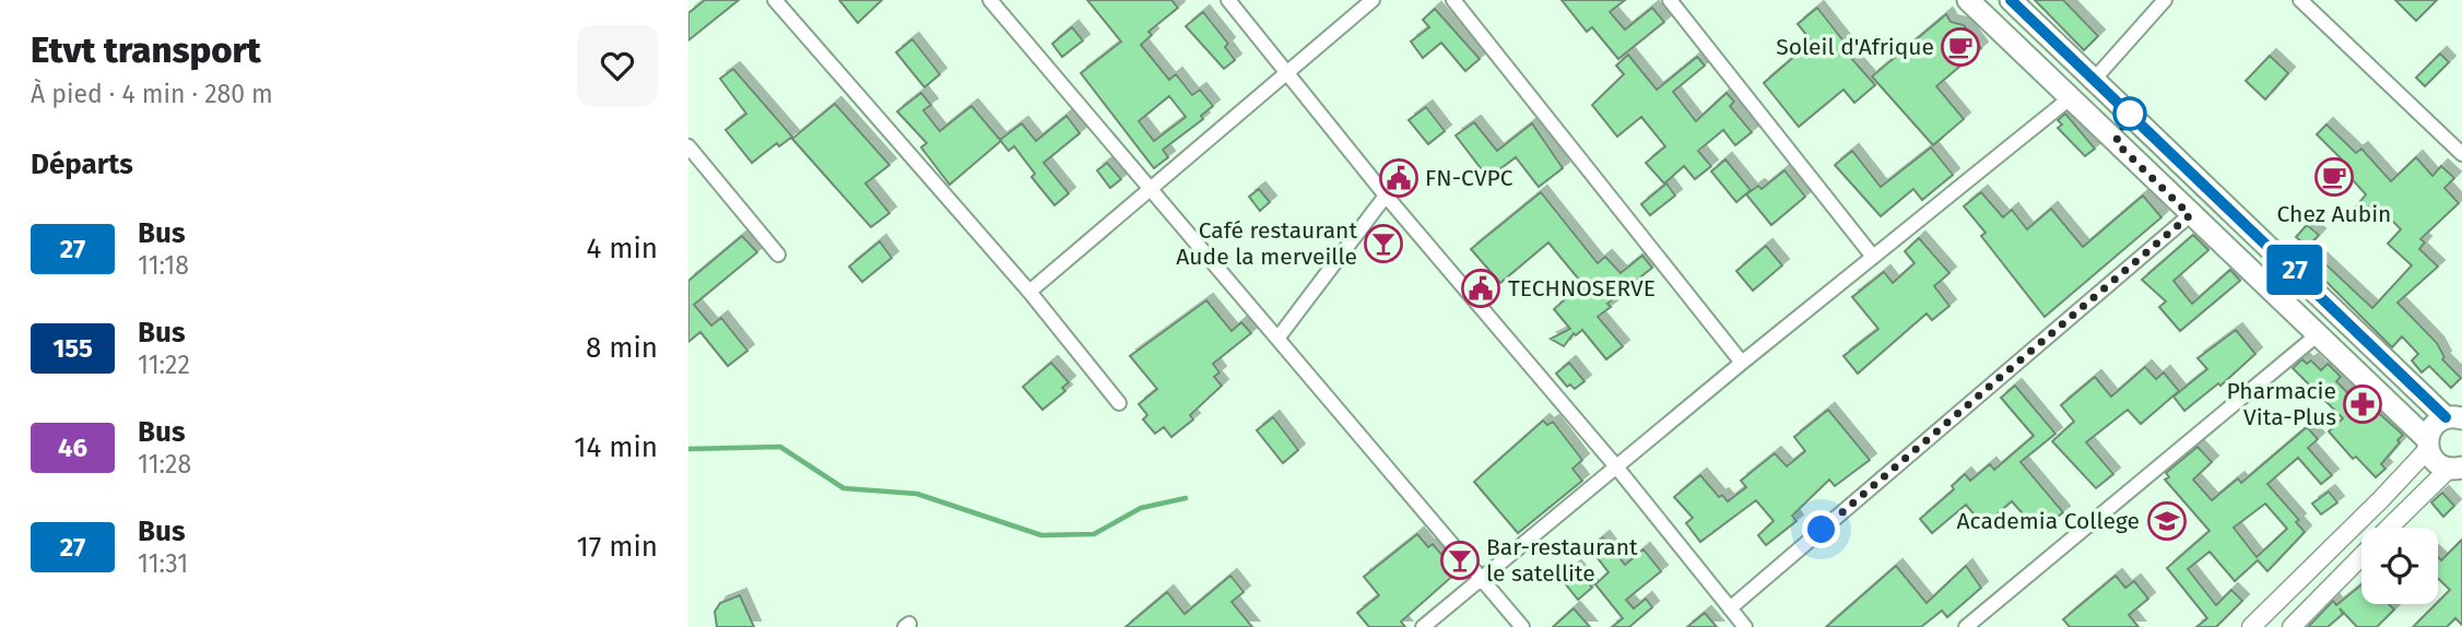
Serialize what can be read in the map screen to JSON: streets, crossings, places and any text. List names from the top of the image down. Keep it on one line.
{"places":{"cafe":["Soleil d'Afrique","Chez Aubin"],"public building":["FN-CVPC","TECHNOSERVE"],"bar":["Café restaurant Aude la merveille","Bar-restaurant le satellite"],"pharmacy":["Pharmacie Vita-Plus"],"school or university":["Academia College"]},"lines":["bus line 27"],"page":{"heading":[["Etvt transport","À pied · 4 min · 280 m"],"Départs"],"on_map":"27","list":[{"mark":"27","name":"Bus","note":"11:18","value":"4 min"},{"mark":"155","name":"Bus","note":"11:22","value":"8 min"},{"mark":"46","name":"Bus","note":"11:28","value":"14 min"},{"mark":"27","name":"Bus","note":"11:31","value":"17 min"}]}}
